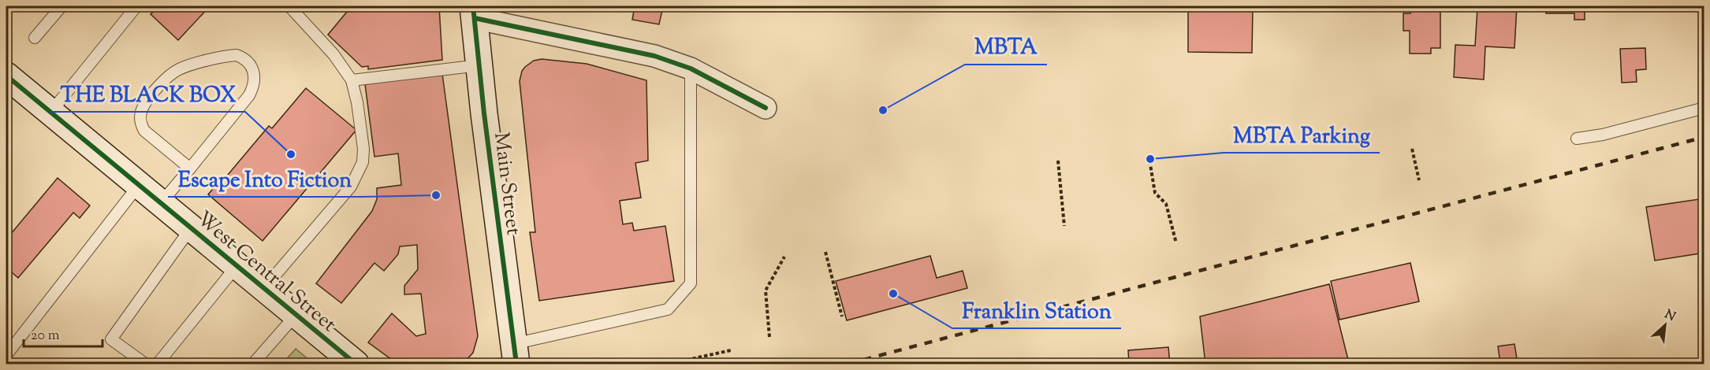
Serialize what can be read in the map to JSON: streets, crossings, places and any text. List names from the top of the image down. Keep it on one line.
{"streets":{"main road":["Main Street","West Central Street"]},"places":["MBTA","THE BLACK BOX","MBTA Parking","Escape Into Fiction","Franklin Station"],"scale_bar":"20 m","north":"top right"}
